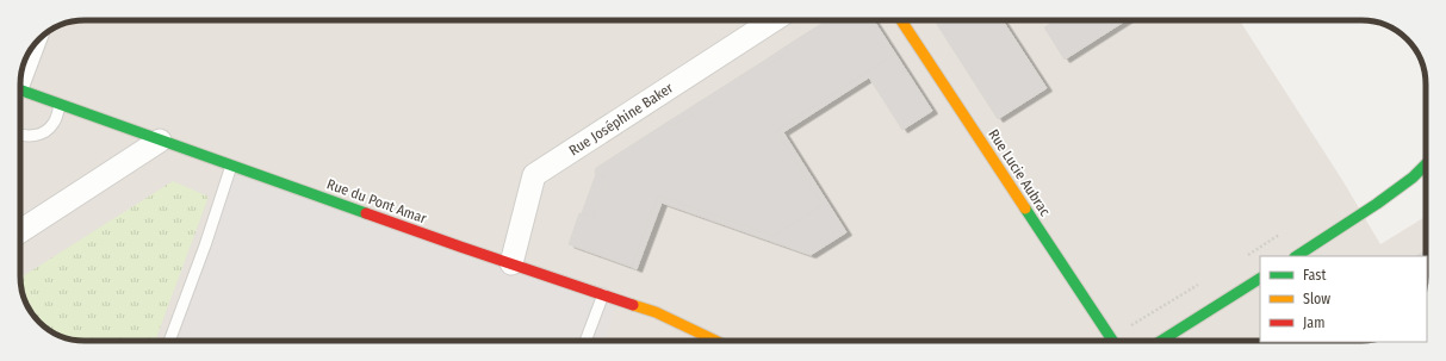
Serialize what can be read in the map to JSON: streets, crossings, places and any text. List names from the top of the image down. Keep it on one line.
{"streets":{"street":["Rue Joséphine Baker","Rue Lucie Aubrac","Rue du Pont Amar"]},"crossings":[["Rue Joséphine Baker","Rue du Pont Amar"]],"legend":["Fast","Slow","Jam"]}
